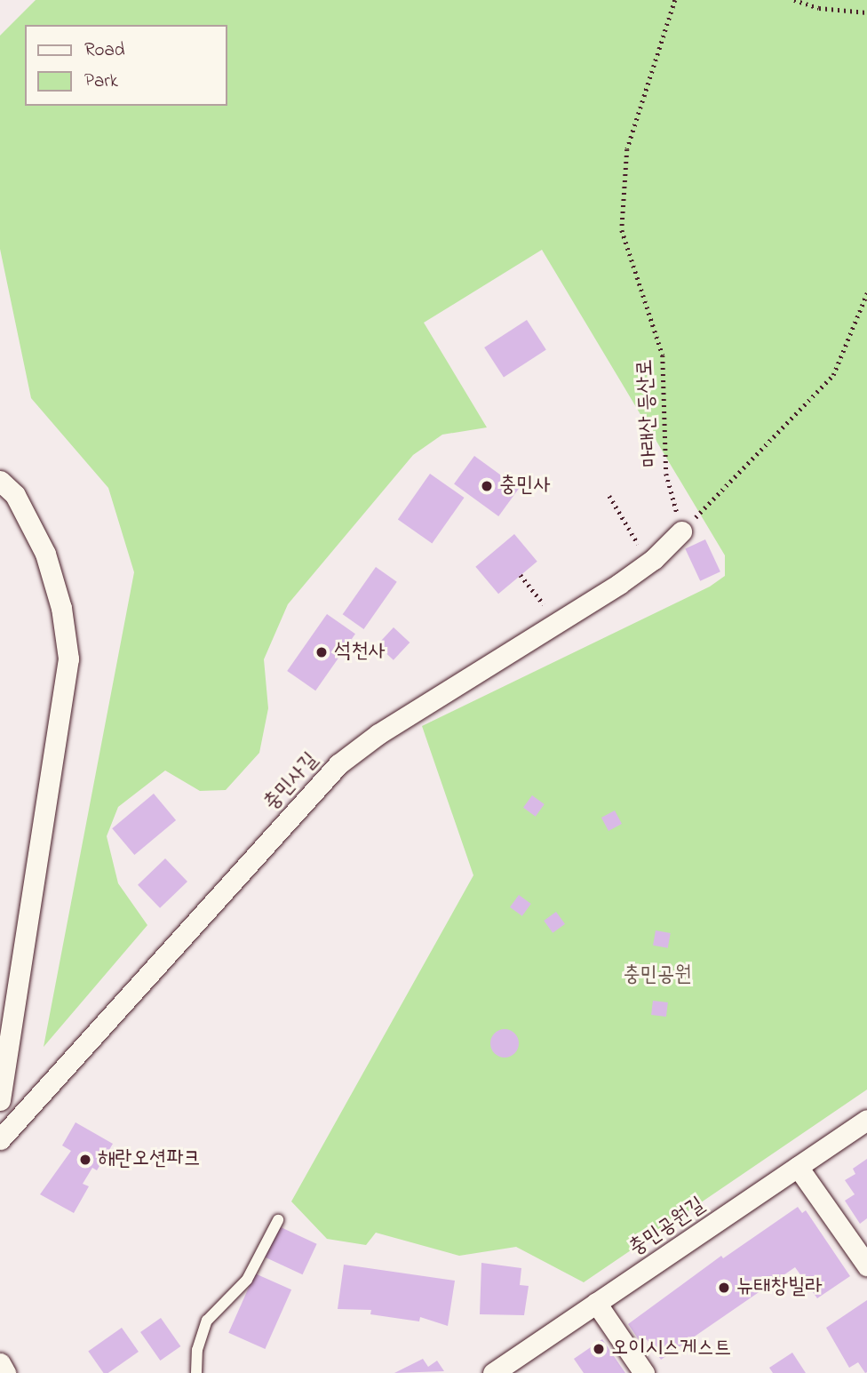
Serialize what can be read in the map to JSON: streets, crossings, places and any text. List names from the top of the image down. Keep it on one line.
{"streets":{"street":["충민사길","충민공원길"],"path":["마래산 등산로"]},"crossings":[["마래산 등산로","충민사길"]],"parks":["충민공원"],"places":["충민사","석천사","해란오션파크","뉴태창빌라","오이시스게스트"],"legend":["Road","Park"]}
